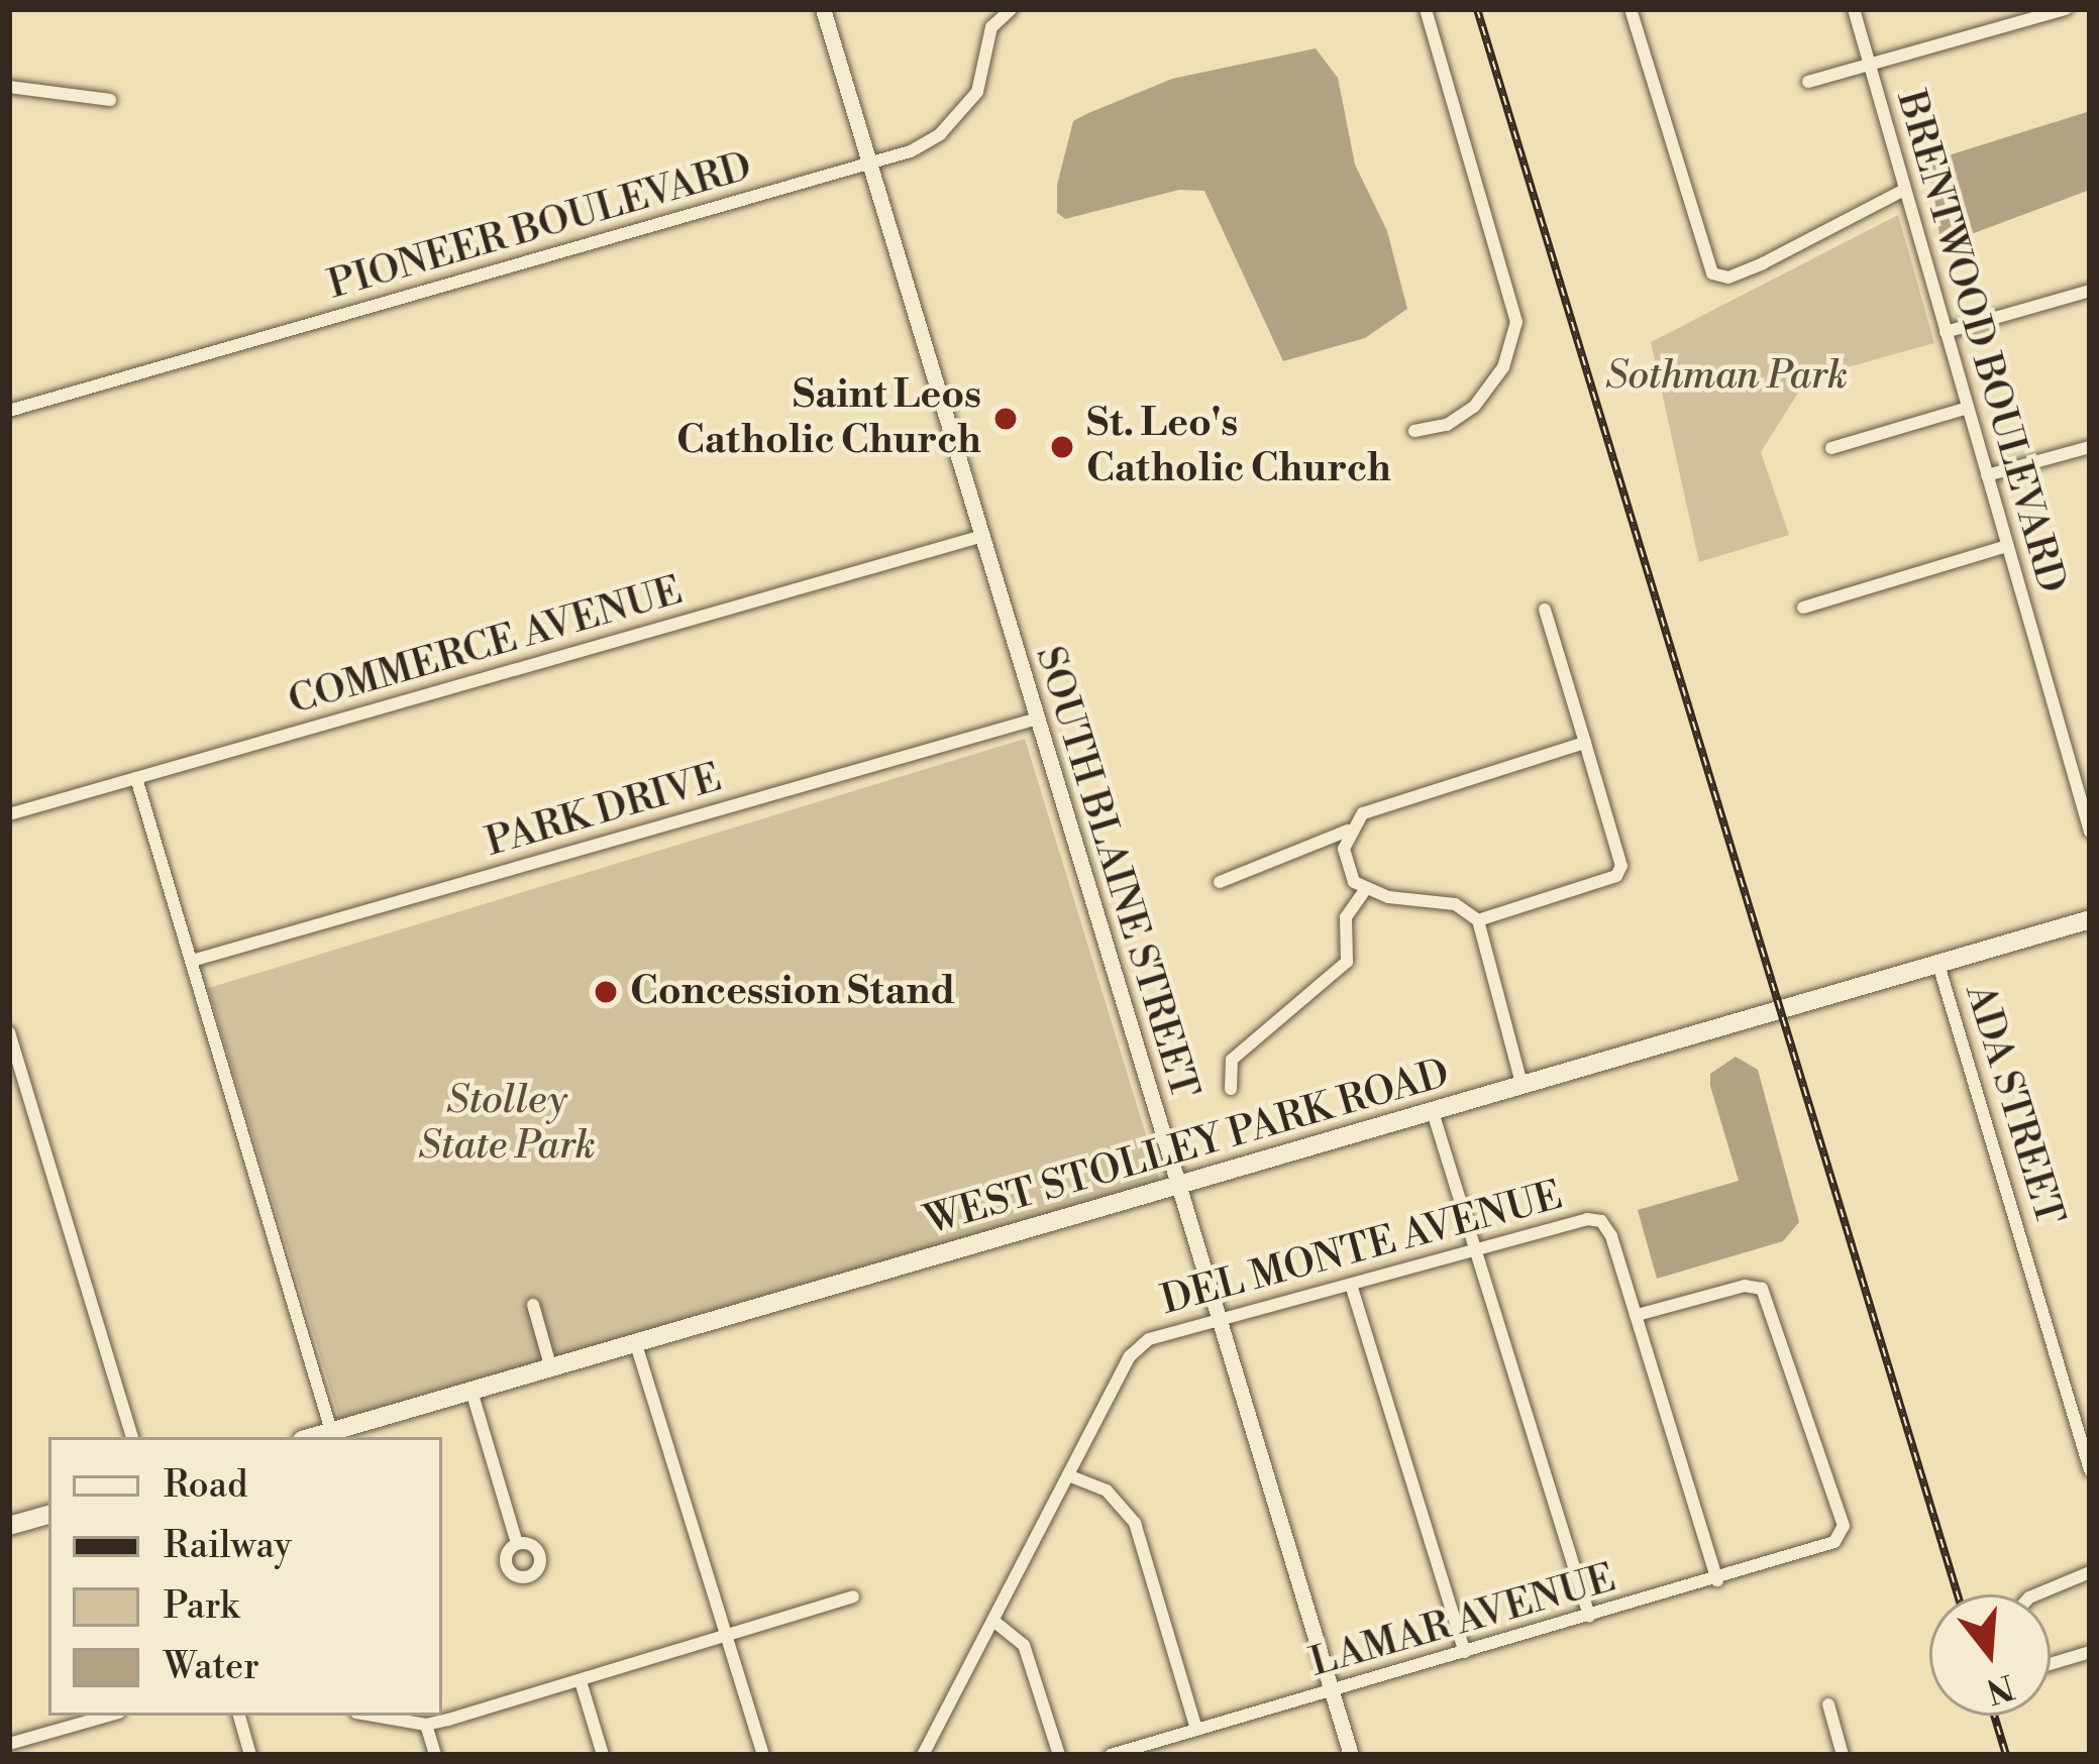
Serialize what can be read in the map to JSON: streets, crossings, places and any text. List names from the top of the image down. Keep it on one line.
{"streets":{"main road":["WEST STOLLEY PARK ROAD"],"street":["PIONEER BOULEVARD","BRENTWOOD BOULEVARD","COMMERCE AVENUE","PARK DRIVE","SOUTH BLAINE STREET","ADA STREET","DEL MONTE AVENUE","LAMAR AVENUE"]},"crossings":[["PIONEER BOULEVARD","SOUTH BLAINE STREET"],["COMMERCE AVENUE","SOUTH BLAINE STREET"],["PARK DRIVE","SOUTH BLAINE STREET"],["SOUTH BLAINE STREET","WEST STOLLEY PARK ROAD"],["SOUTH BLAINE STREET","DEL MONTE AVENUE"],["SOUTH BLAINE STREET","LAMAR AVENUE"],["ADA STREET","WEST STOLLEY PARK ROAD"],["DEL MONTE AVENUE","LAMAR AVENUE"]],"parks":["Sothman Park","Stolley State Park"],"places":["Saint Leos Catholic Church","St. Leo's Catholic Church","Concession Stand"],"legend":["Road","Railway","Park","Water"],"north":"bottom"}
